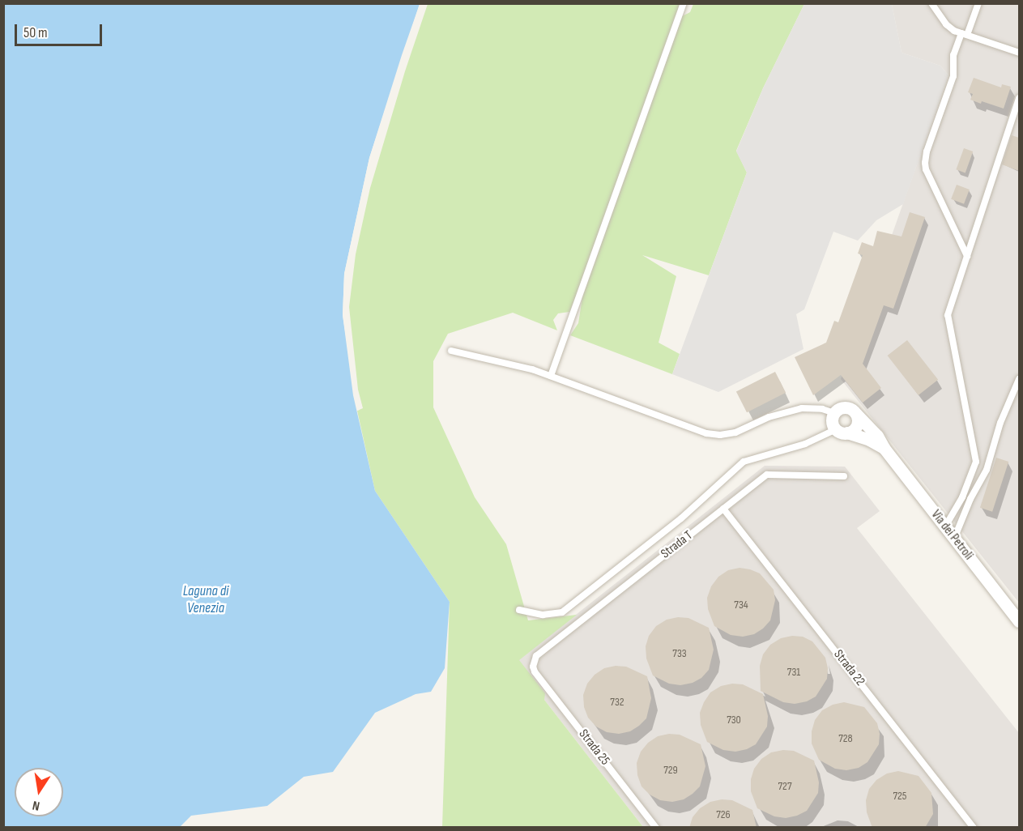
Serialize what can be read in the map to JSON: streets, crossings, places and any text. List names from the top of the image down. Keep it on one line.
{"streets":{"street":["Via dei Petroli"],"lane":["Strada T","Strada 22","Strada 25"]},"crossings":[["Strada T","Strada 22"],["Strada T","Strada 25"]],"water":["Laguna di Venezia"],"house_numbers":["734","733","731","732","730","728","729","727","725","726"],"scale_bar":"50 m","north":"bottom"}
